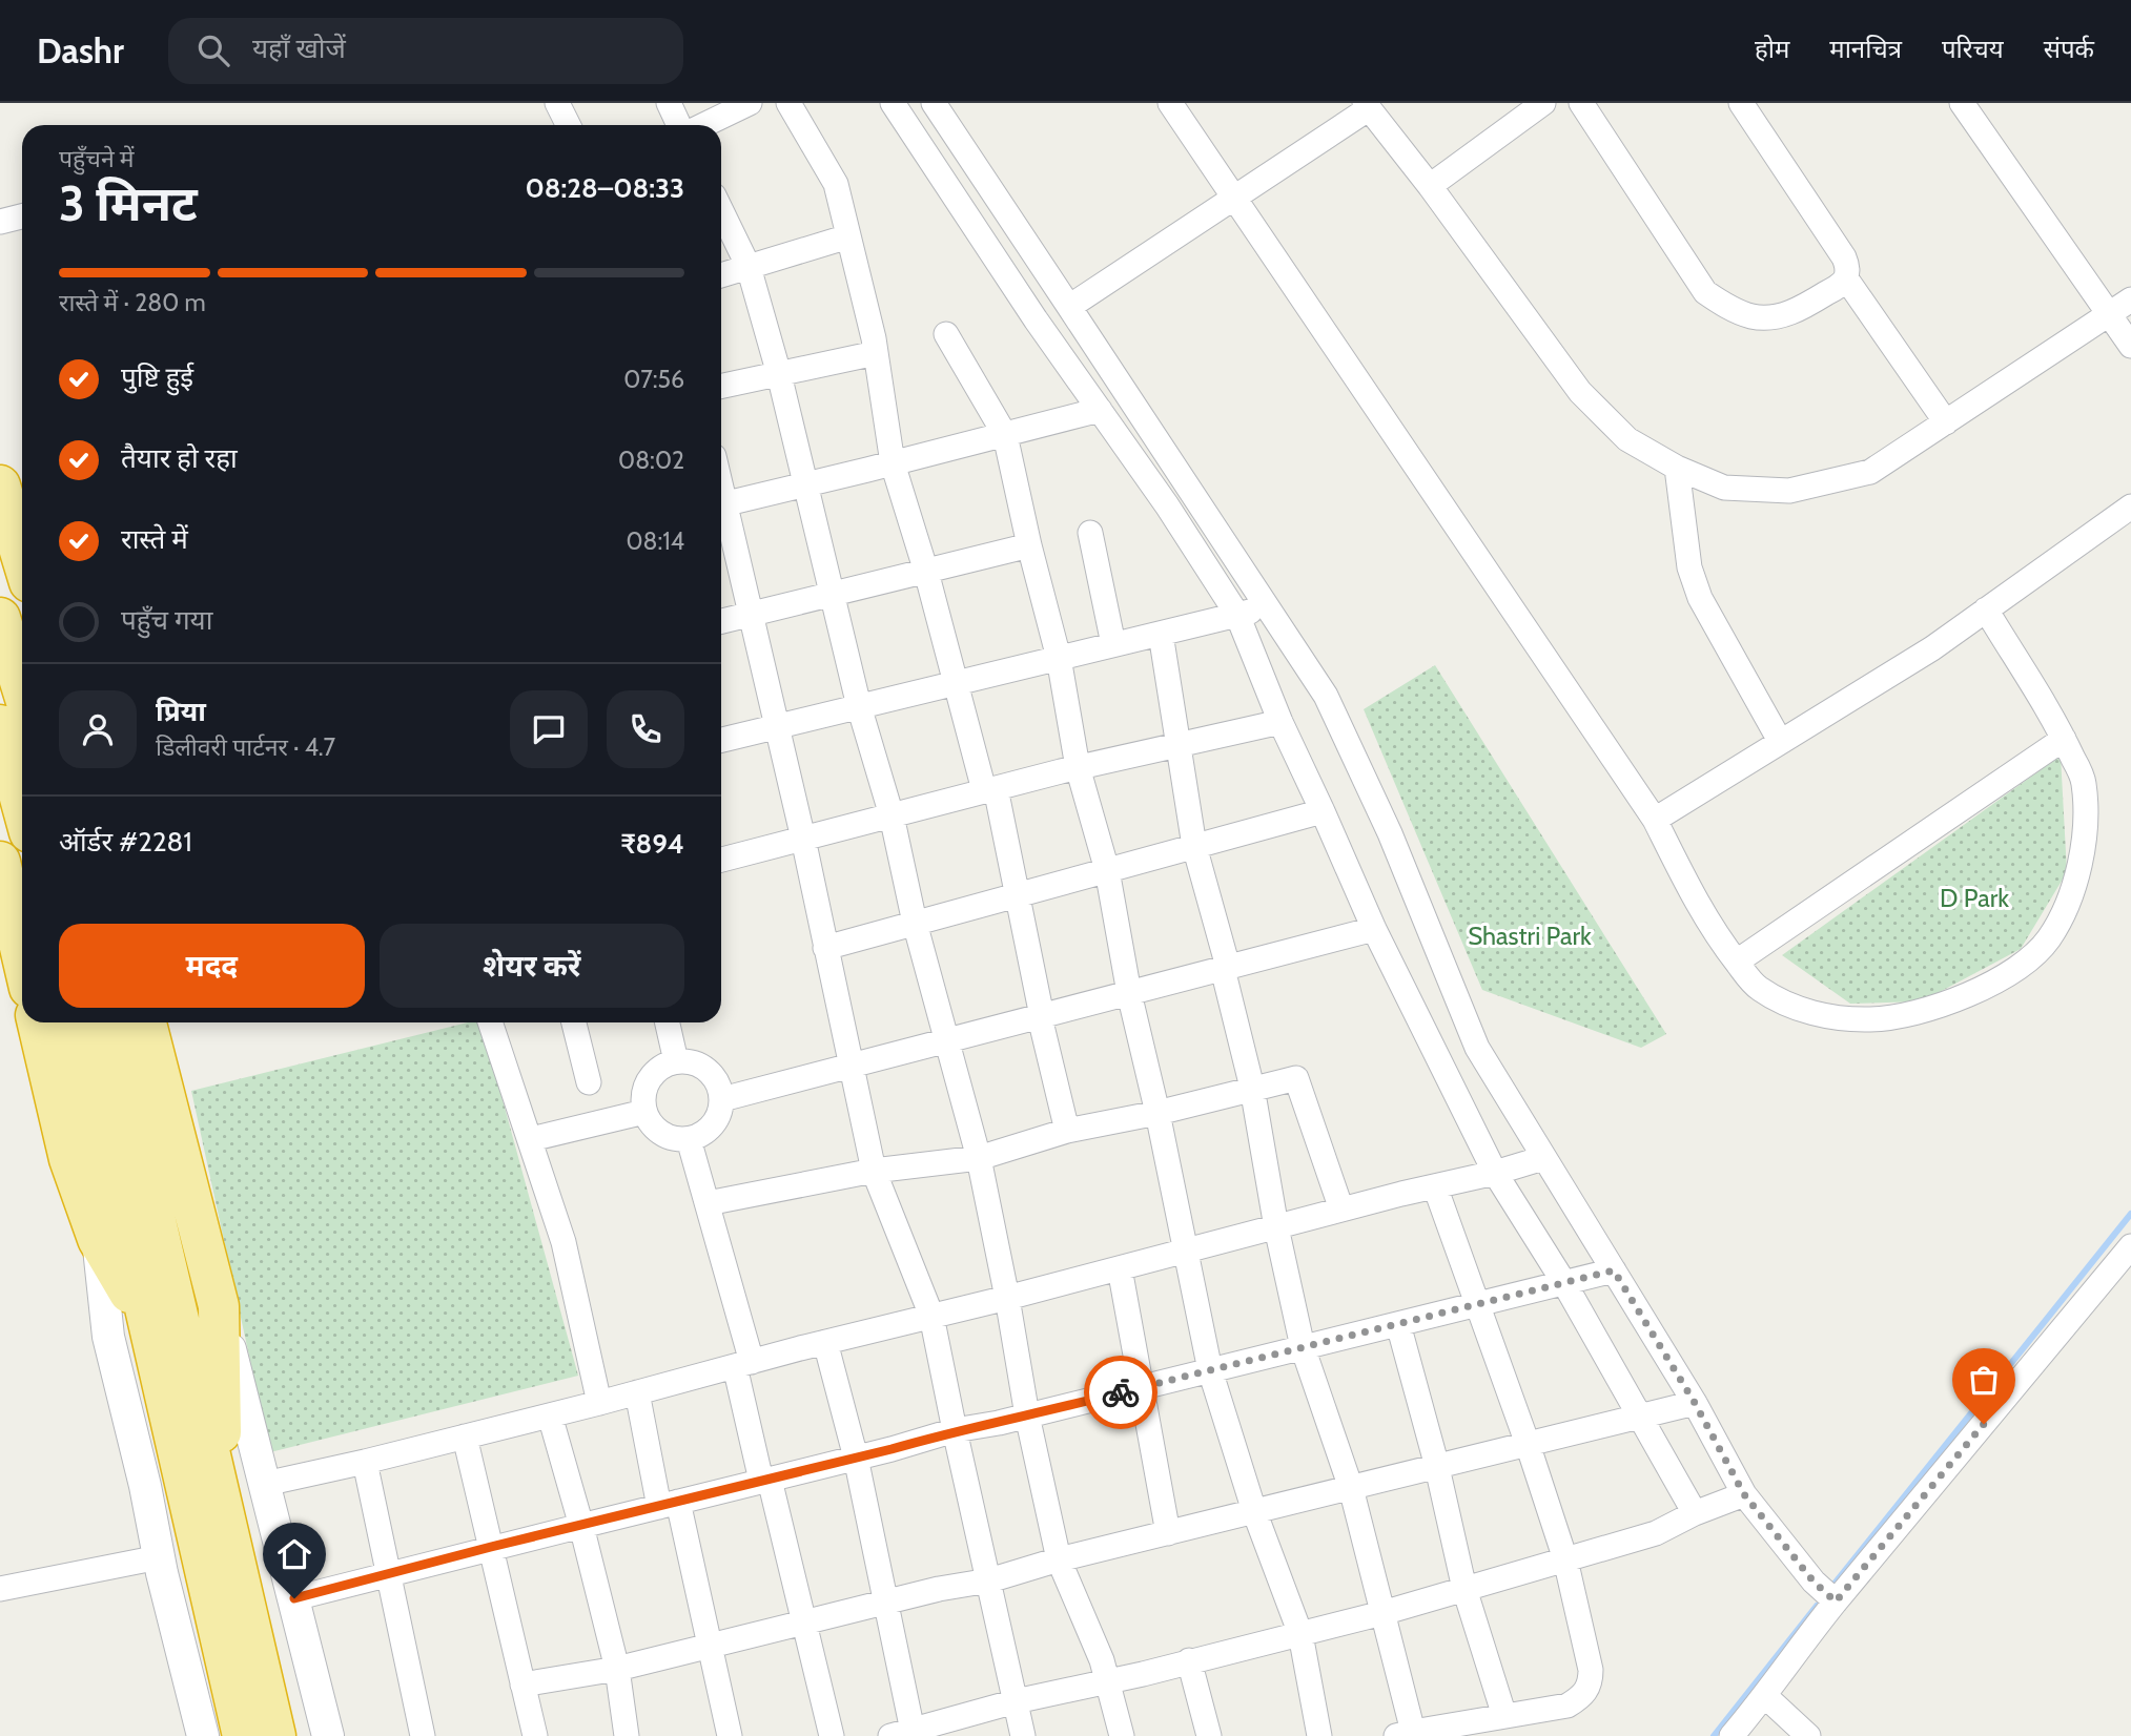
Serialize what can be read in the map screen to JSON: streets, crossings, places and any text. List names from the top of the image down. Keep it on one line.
{"parks":["D Park","Shastri Park"],"page":{"header":"Dashr","search":"यहाँ खोजें","nav":["होम","मानचित्र","परिचय","संपर्क"],"heading":["3 मिनट","पहुँचने में","08:28–08:33"],"panel":["प्रिया","डिलीवरी पार्टनर · 4.7","ऑर्डर #2281","₹894"],"bar":"रास्ते में · 280 m","list":[["पुष्टि हुई","07:56"],["तैयार हो रहा","08:02"],["रास्ते में","08:14"],"पहुँच गया"],"buttons":["मदद","शेयर करें"]}}
